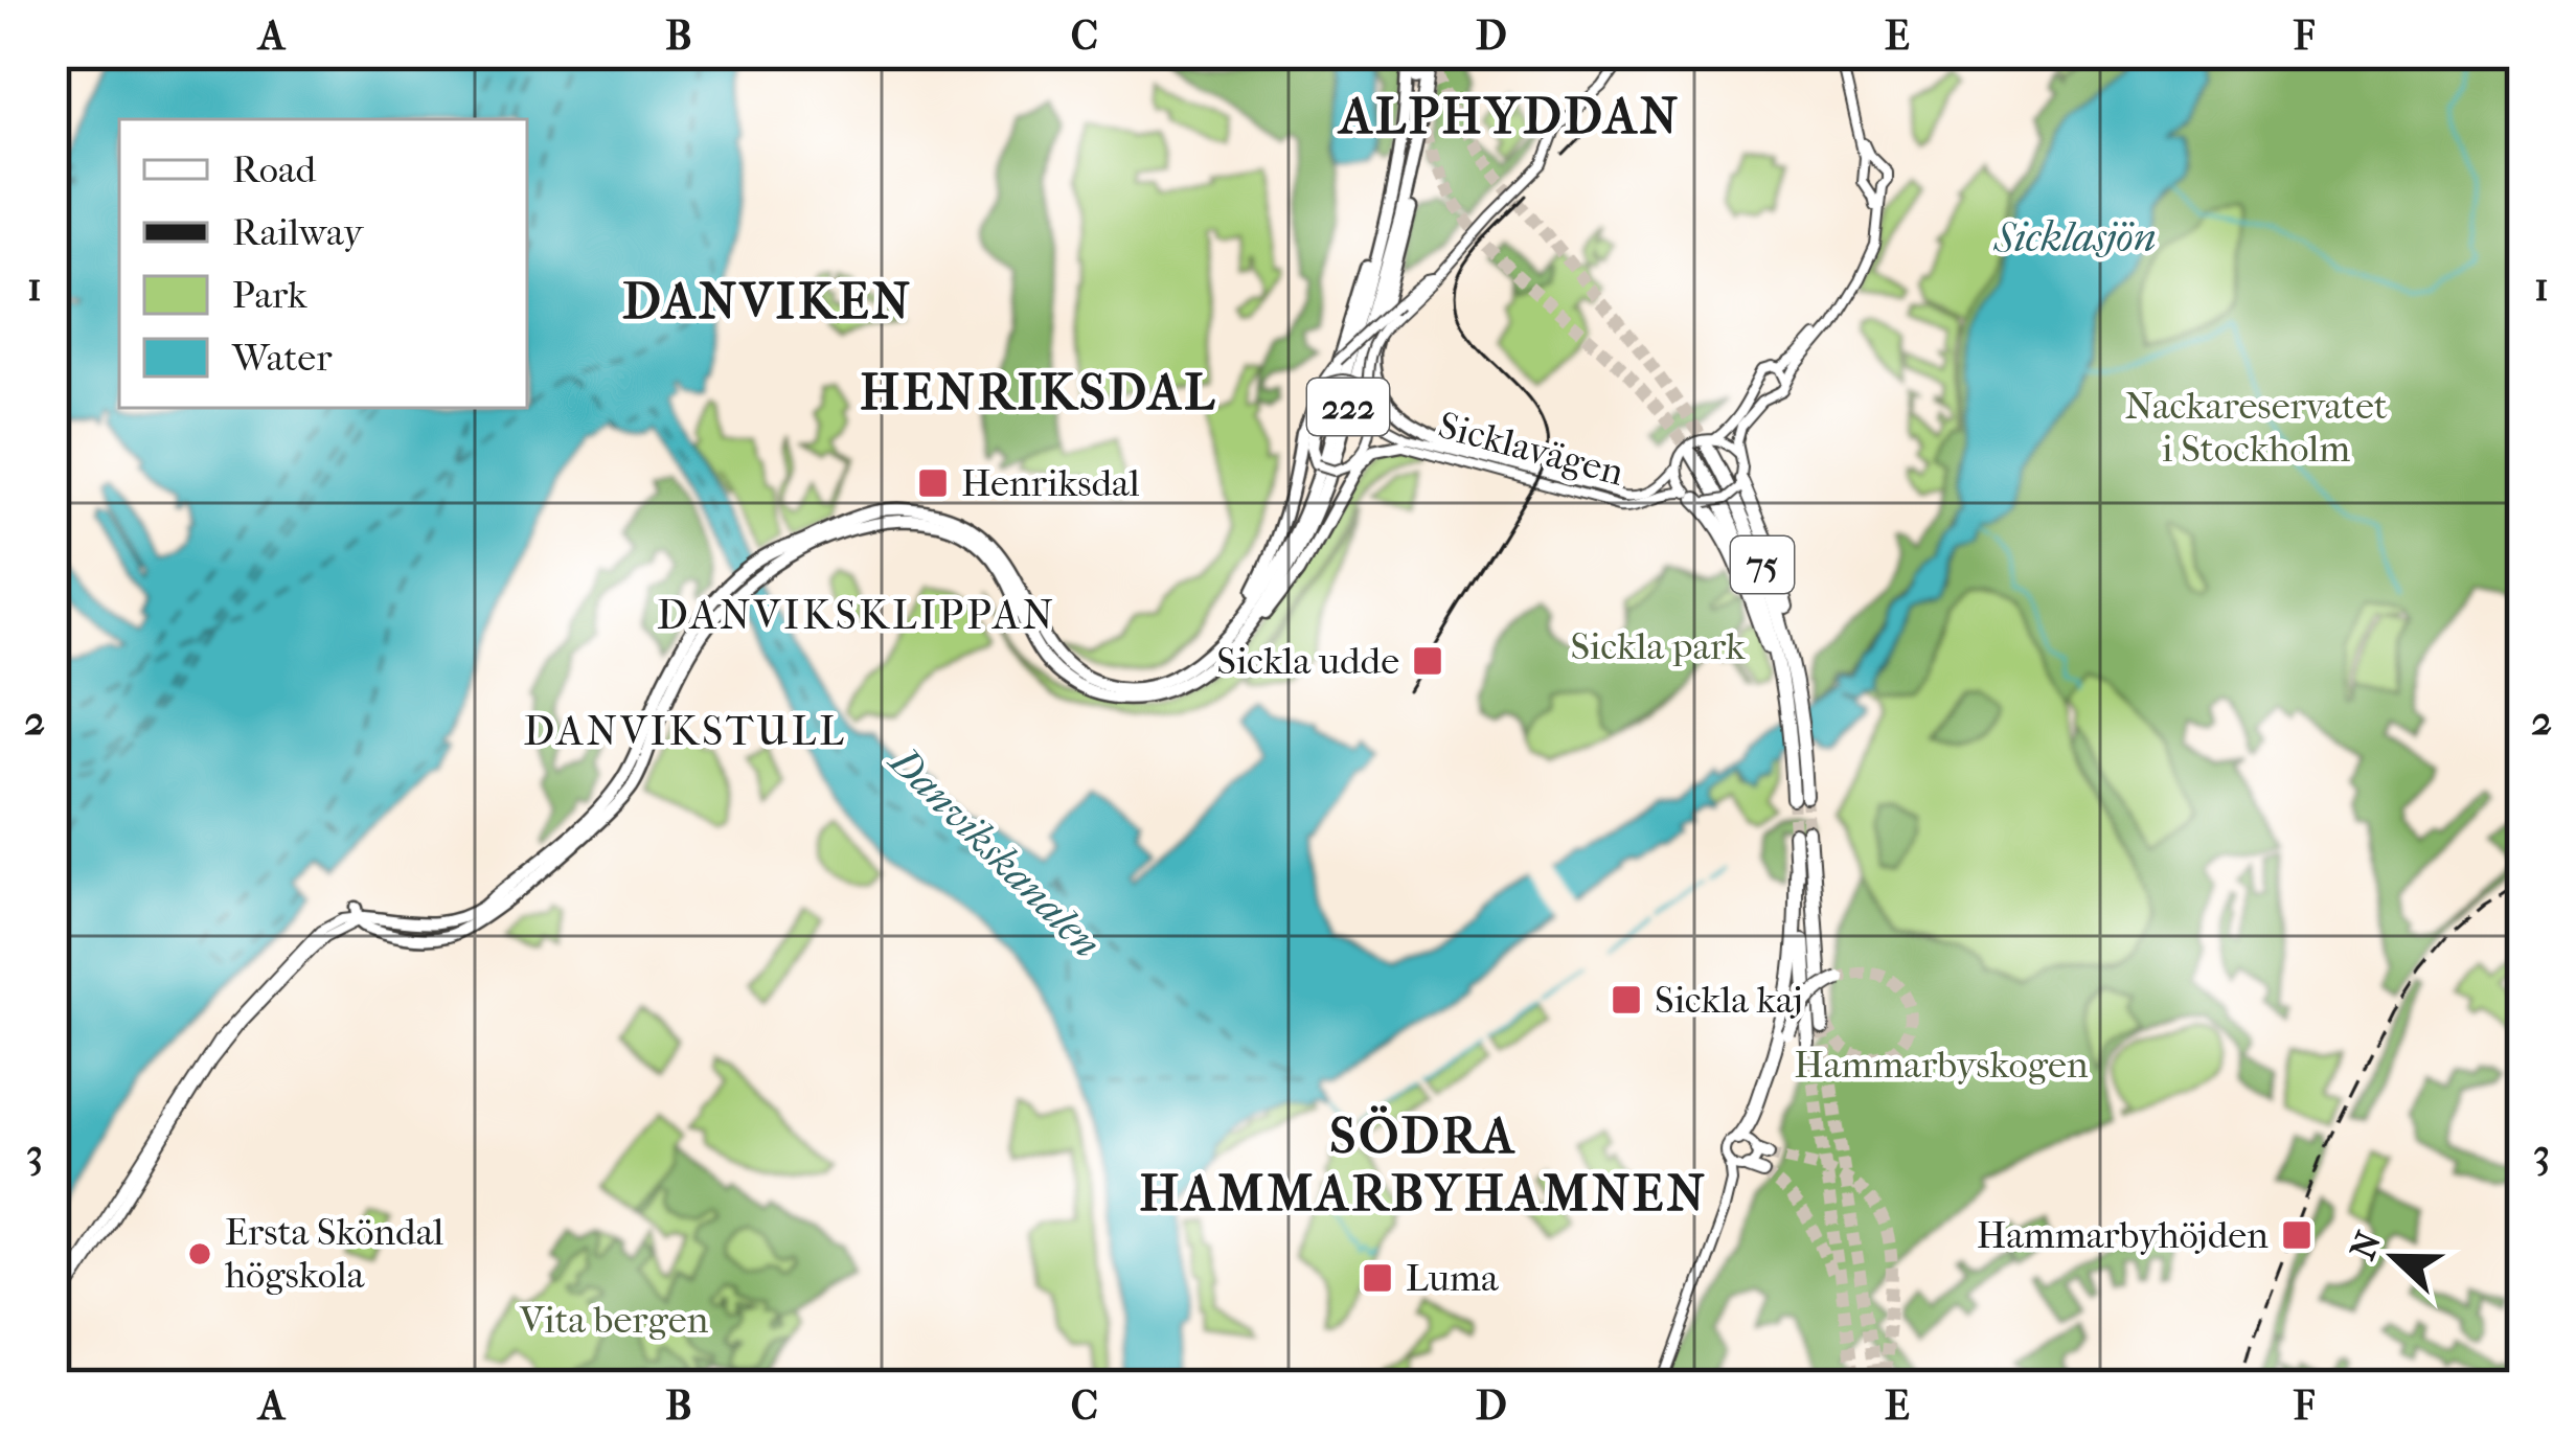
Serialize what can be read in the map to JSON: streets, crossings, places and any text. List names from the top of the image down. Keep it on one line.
{"streets":{"highway":["222","75"],"main road":["Sicklavägen"]},"crossings":[["Sicklavägen","75"]],"districts":["ALPHYDDAN","DANVIKEN","HENRIKSDAL","DANVIKSKLIPPAN","DANVIKSTULL","SÖDRA HAMMARBYHAMNEN"],"water":["Sicklasjön","Danvikskanalen"],"parks":["Nackareservatet i Stockholm","Sickla park","Hammarbyskogen","Vita bergen"],"places":{"transit":["Henriksdal","Sickla udde","Sickla kaj","Hammarbyhöjden","Luma"],"other":["Ersta Sköndal högskola"]},"legend":["Road","Railway","Park","Water"],"north":"left","grid":{"columns":["A","B","C","D","E","F"],"rows":["1","2","3"]}}
